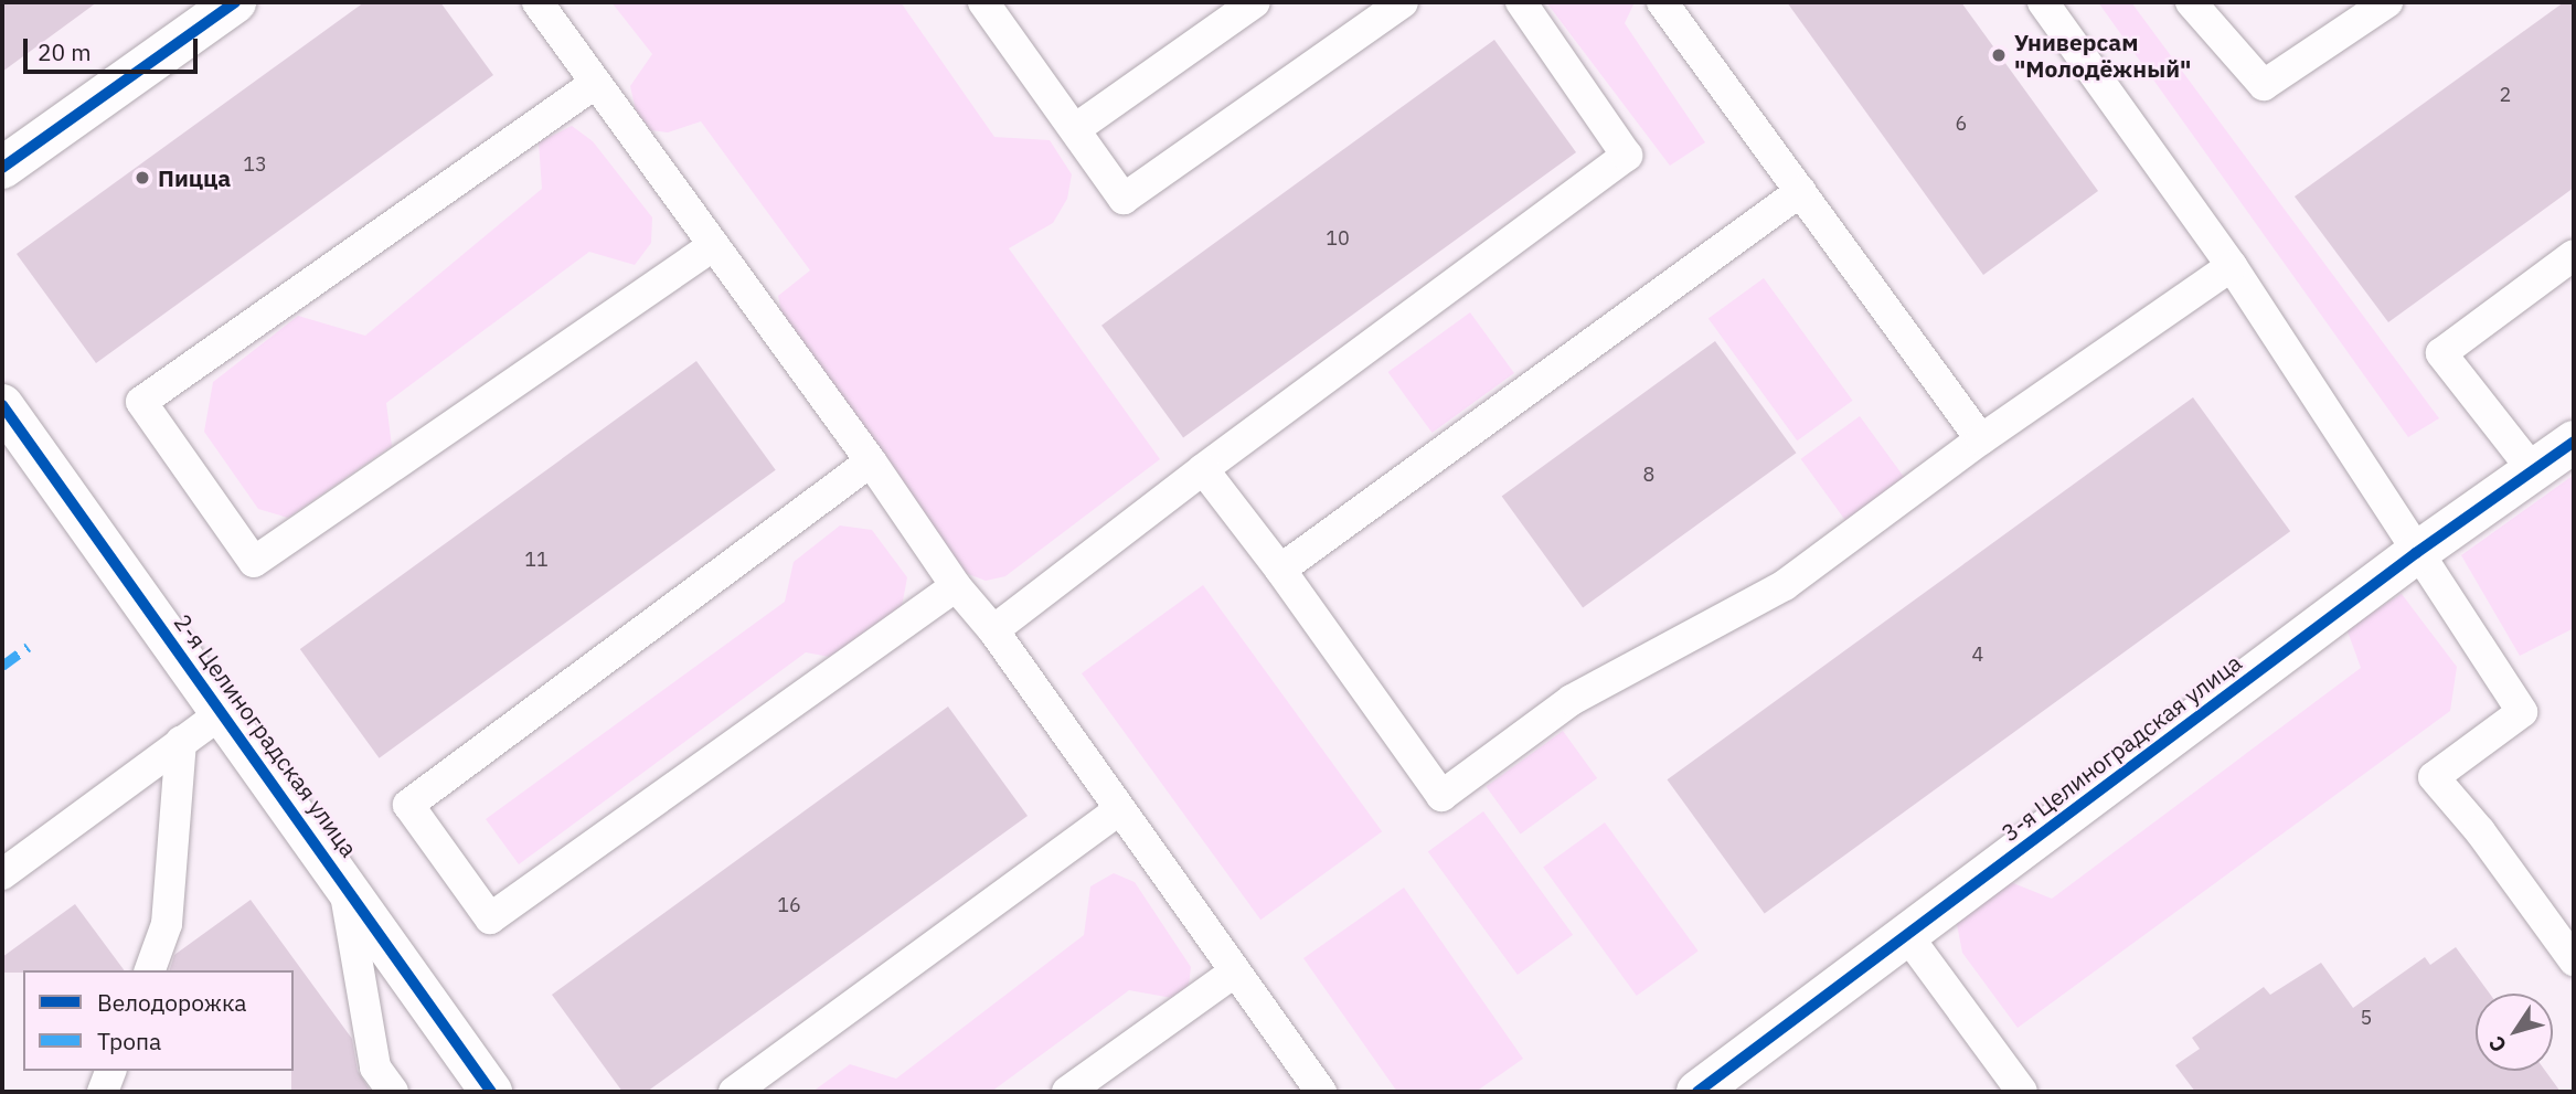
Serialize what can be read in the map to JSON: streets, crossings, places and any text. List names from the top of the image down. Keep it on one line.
{"streets":{"street":["2-я Целиноградская улица","3-я Целиноградская улица"]},"places":["Универсам \"Молодёжный\"","Пицца"],"house_numbers":["2","6","13","10","8","11","4","16","5"],"legend":["Велодорожка","Тропа"],"scale_bar":"20 m","north":"bottom left"}
